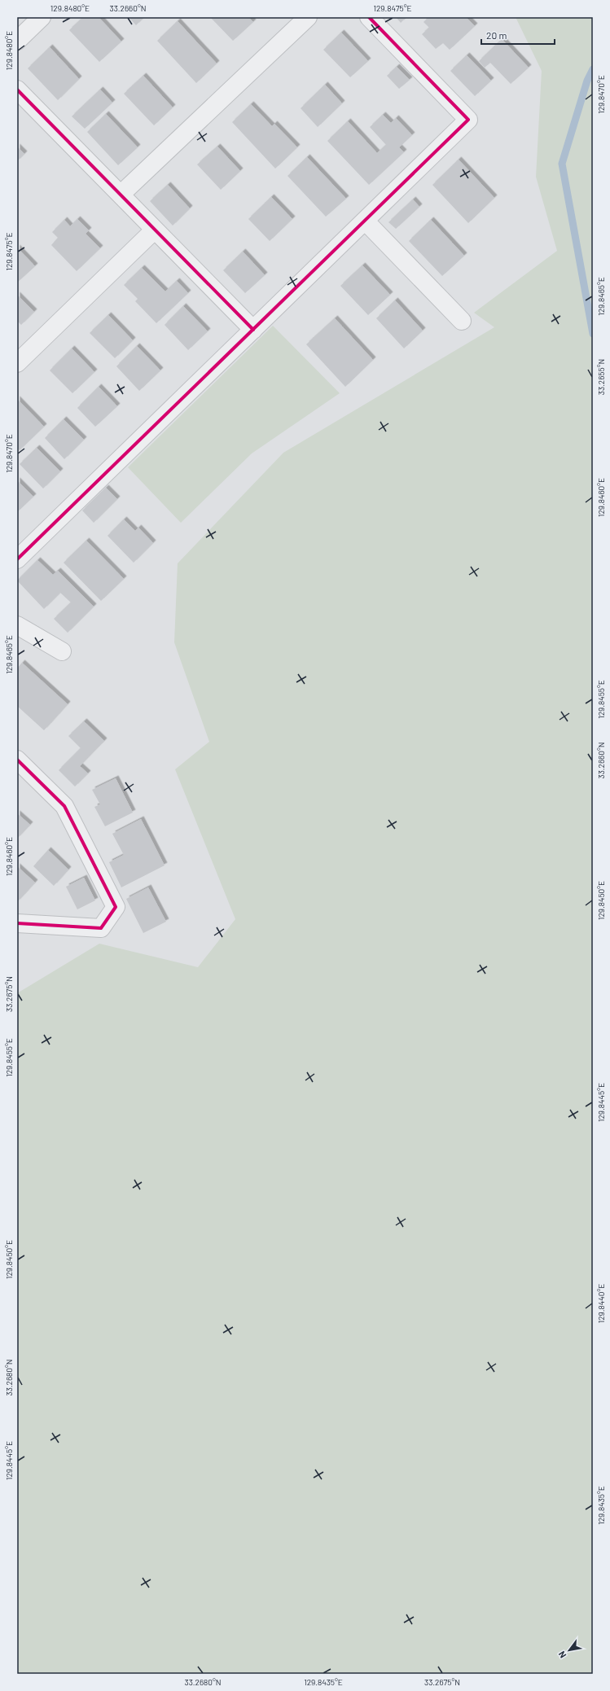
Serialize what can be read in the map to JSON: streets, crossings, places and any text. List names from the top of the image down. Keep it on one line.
{"scale_bar":"20 m","north":"bottom left","coordinates":["129.8480°E","33.2660°N","129.8475°E","129.8470°E","129.8465°E","33.2655°N","129.8460°E","129.8455°E","129.8450°E","33.2675°N","129.8445°E","129.8440°E","33.2680°N","129.8435°E"]}
